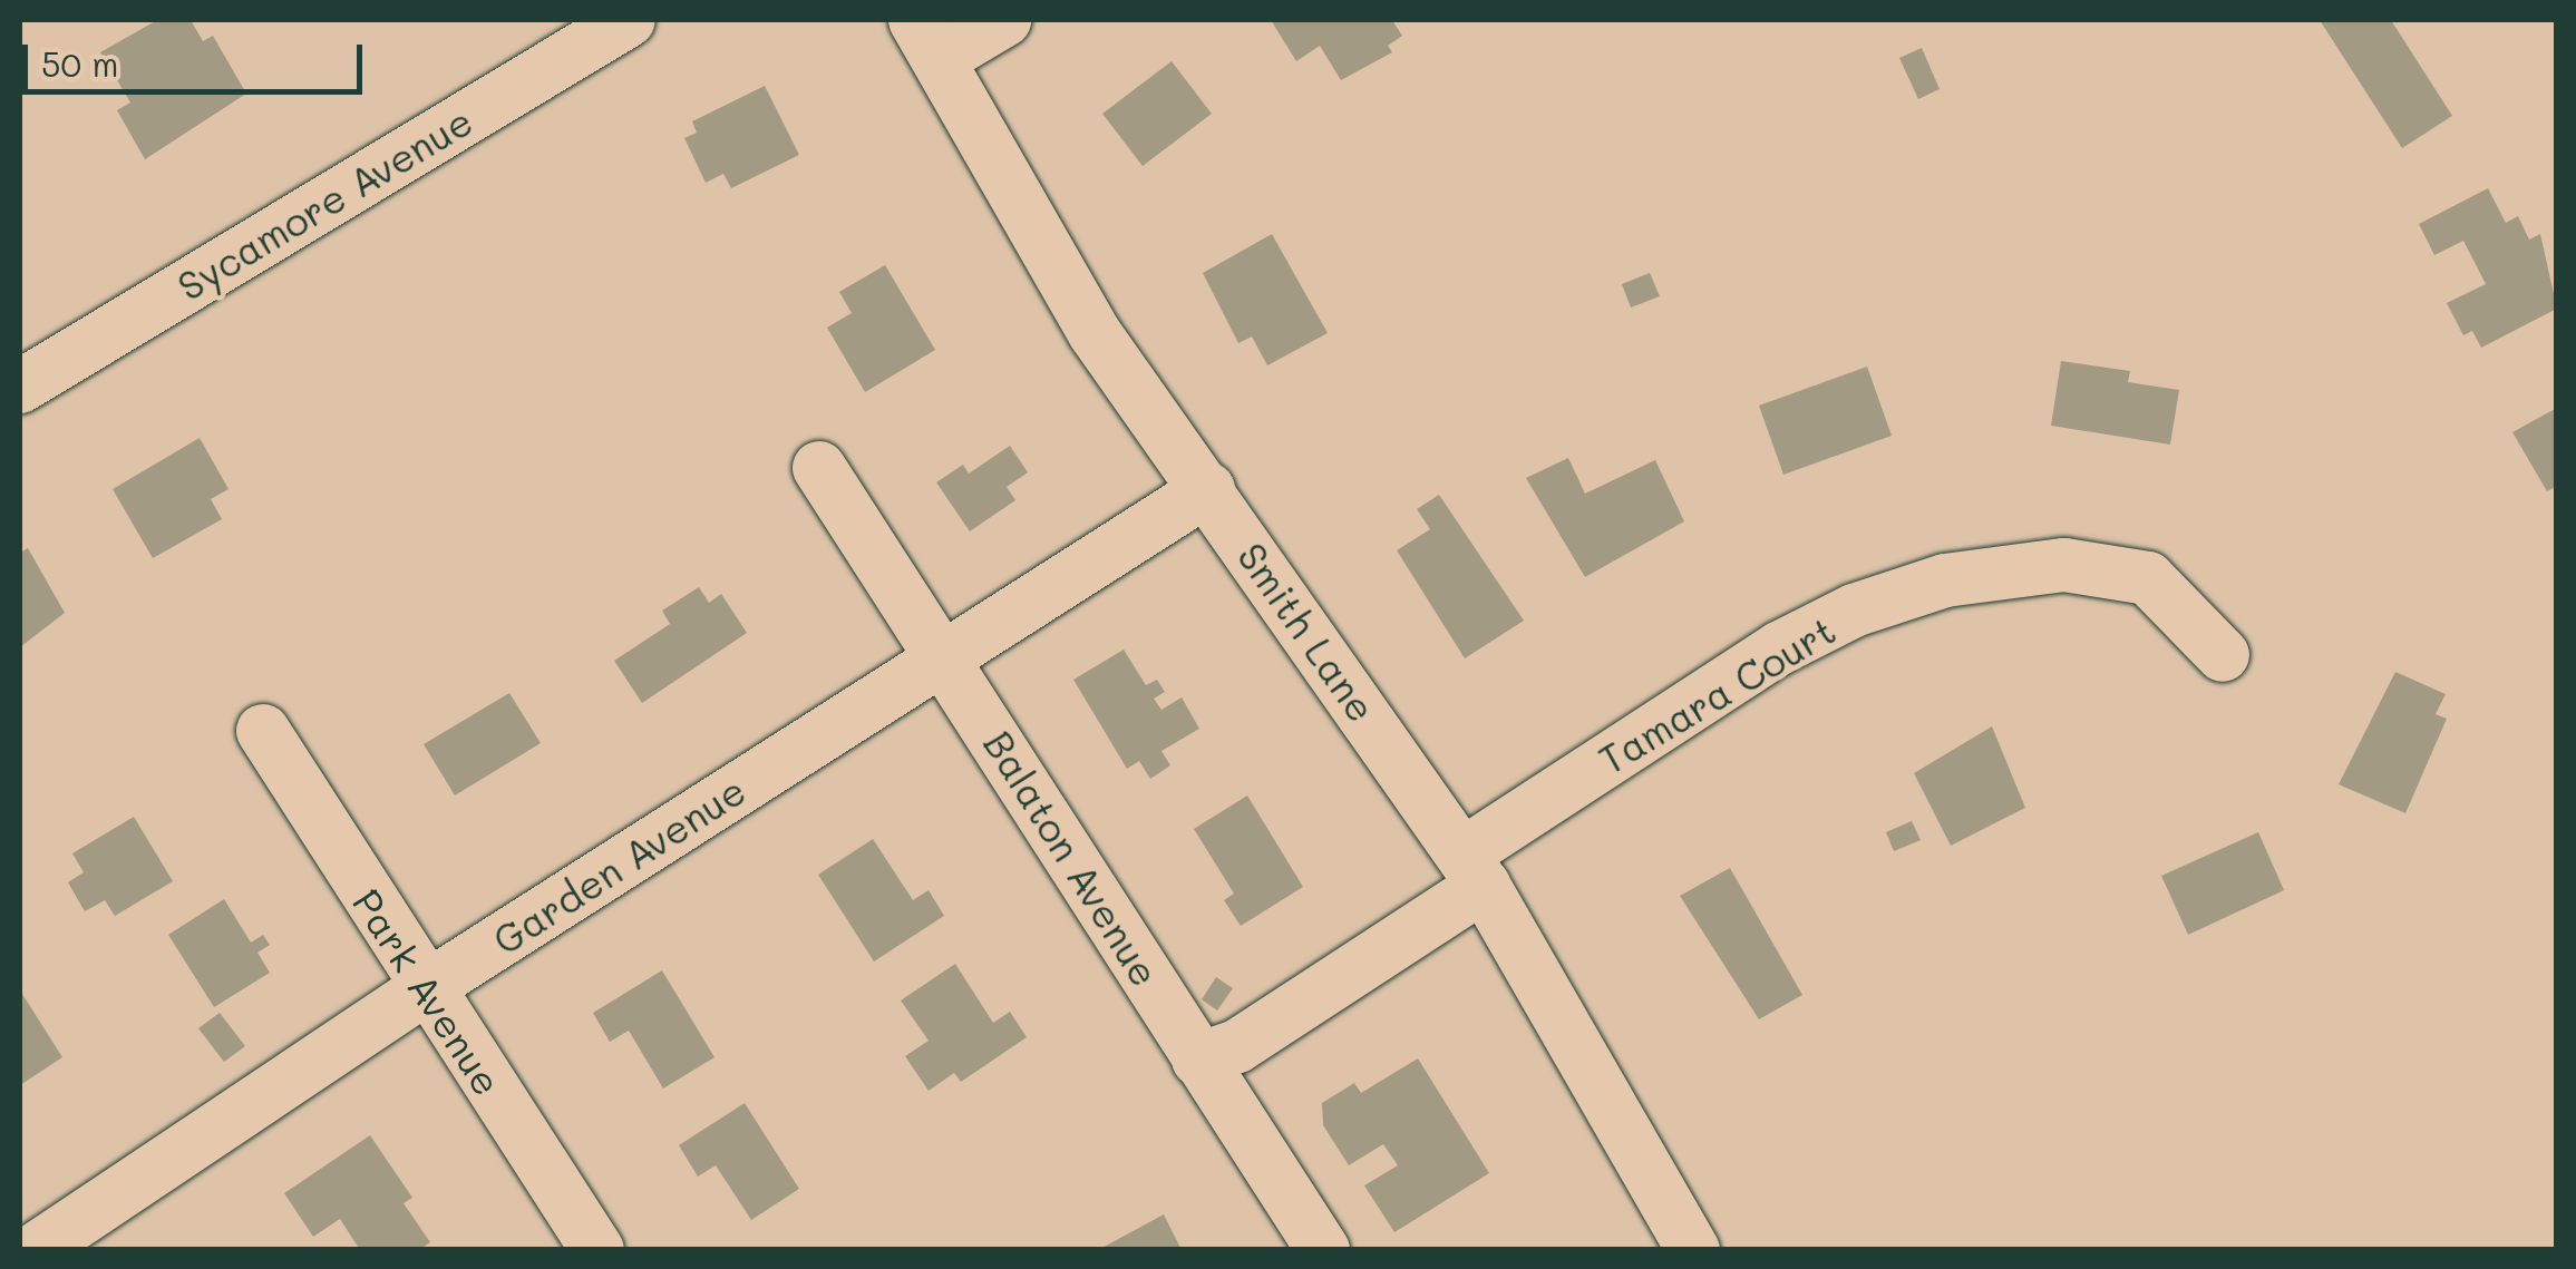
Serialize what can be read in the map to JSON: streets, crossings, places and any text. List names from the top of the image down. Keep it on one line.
{"streets":{"street":["Sycamore Avenue","Smith Lane","Tamara Court","Balaton Avenue","Garden Avenue","Park Avenue"]},"crossings":[["Smith Lane","Tamara Court"],["Smith Lane","Garden Avenue"],["Tamara Court","Balaton Avenue"],["Balaton Avenue","Garden Avenue"],["Garden Avenue","Park Avenue"]],"scale_bar":"50 m"}
